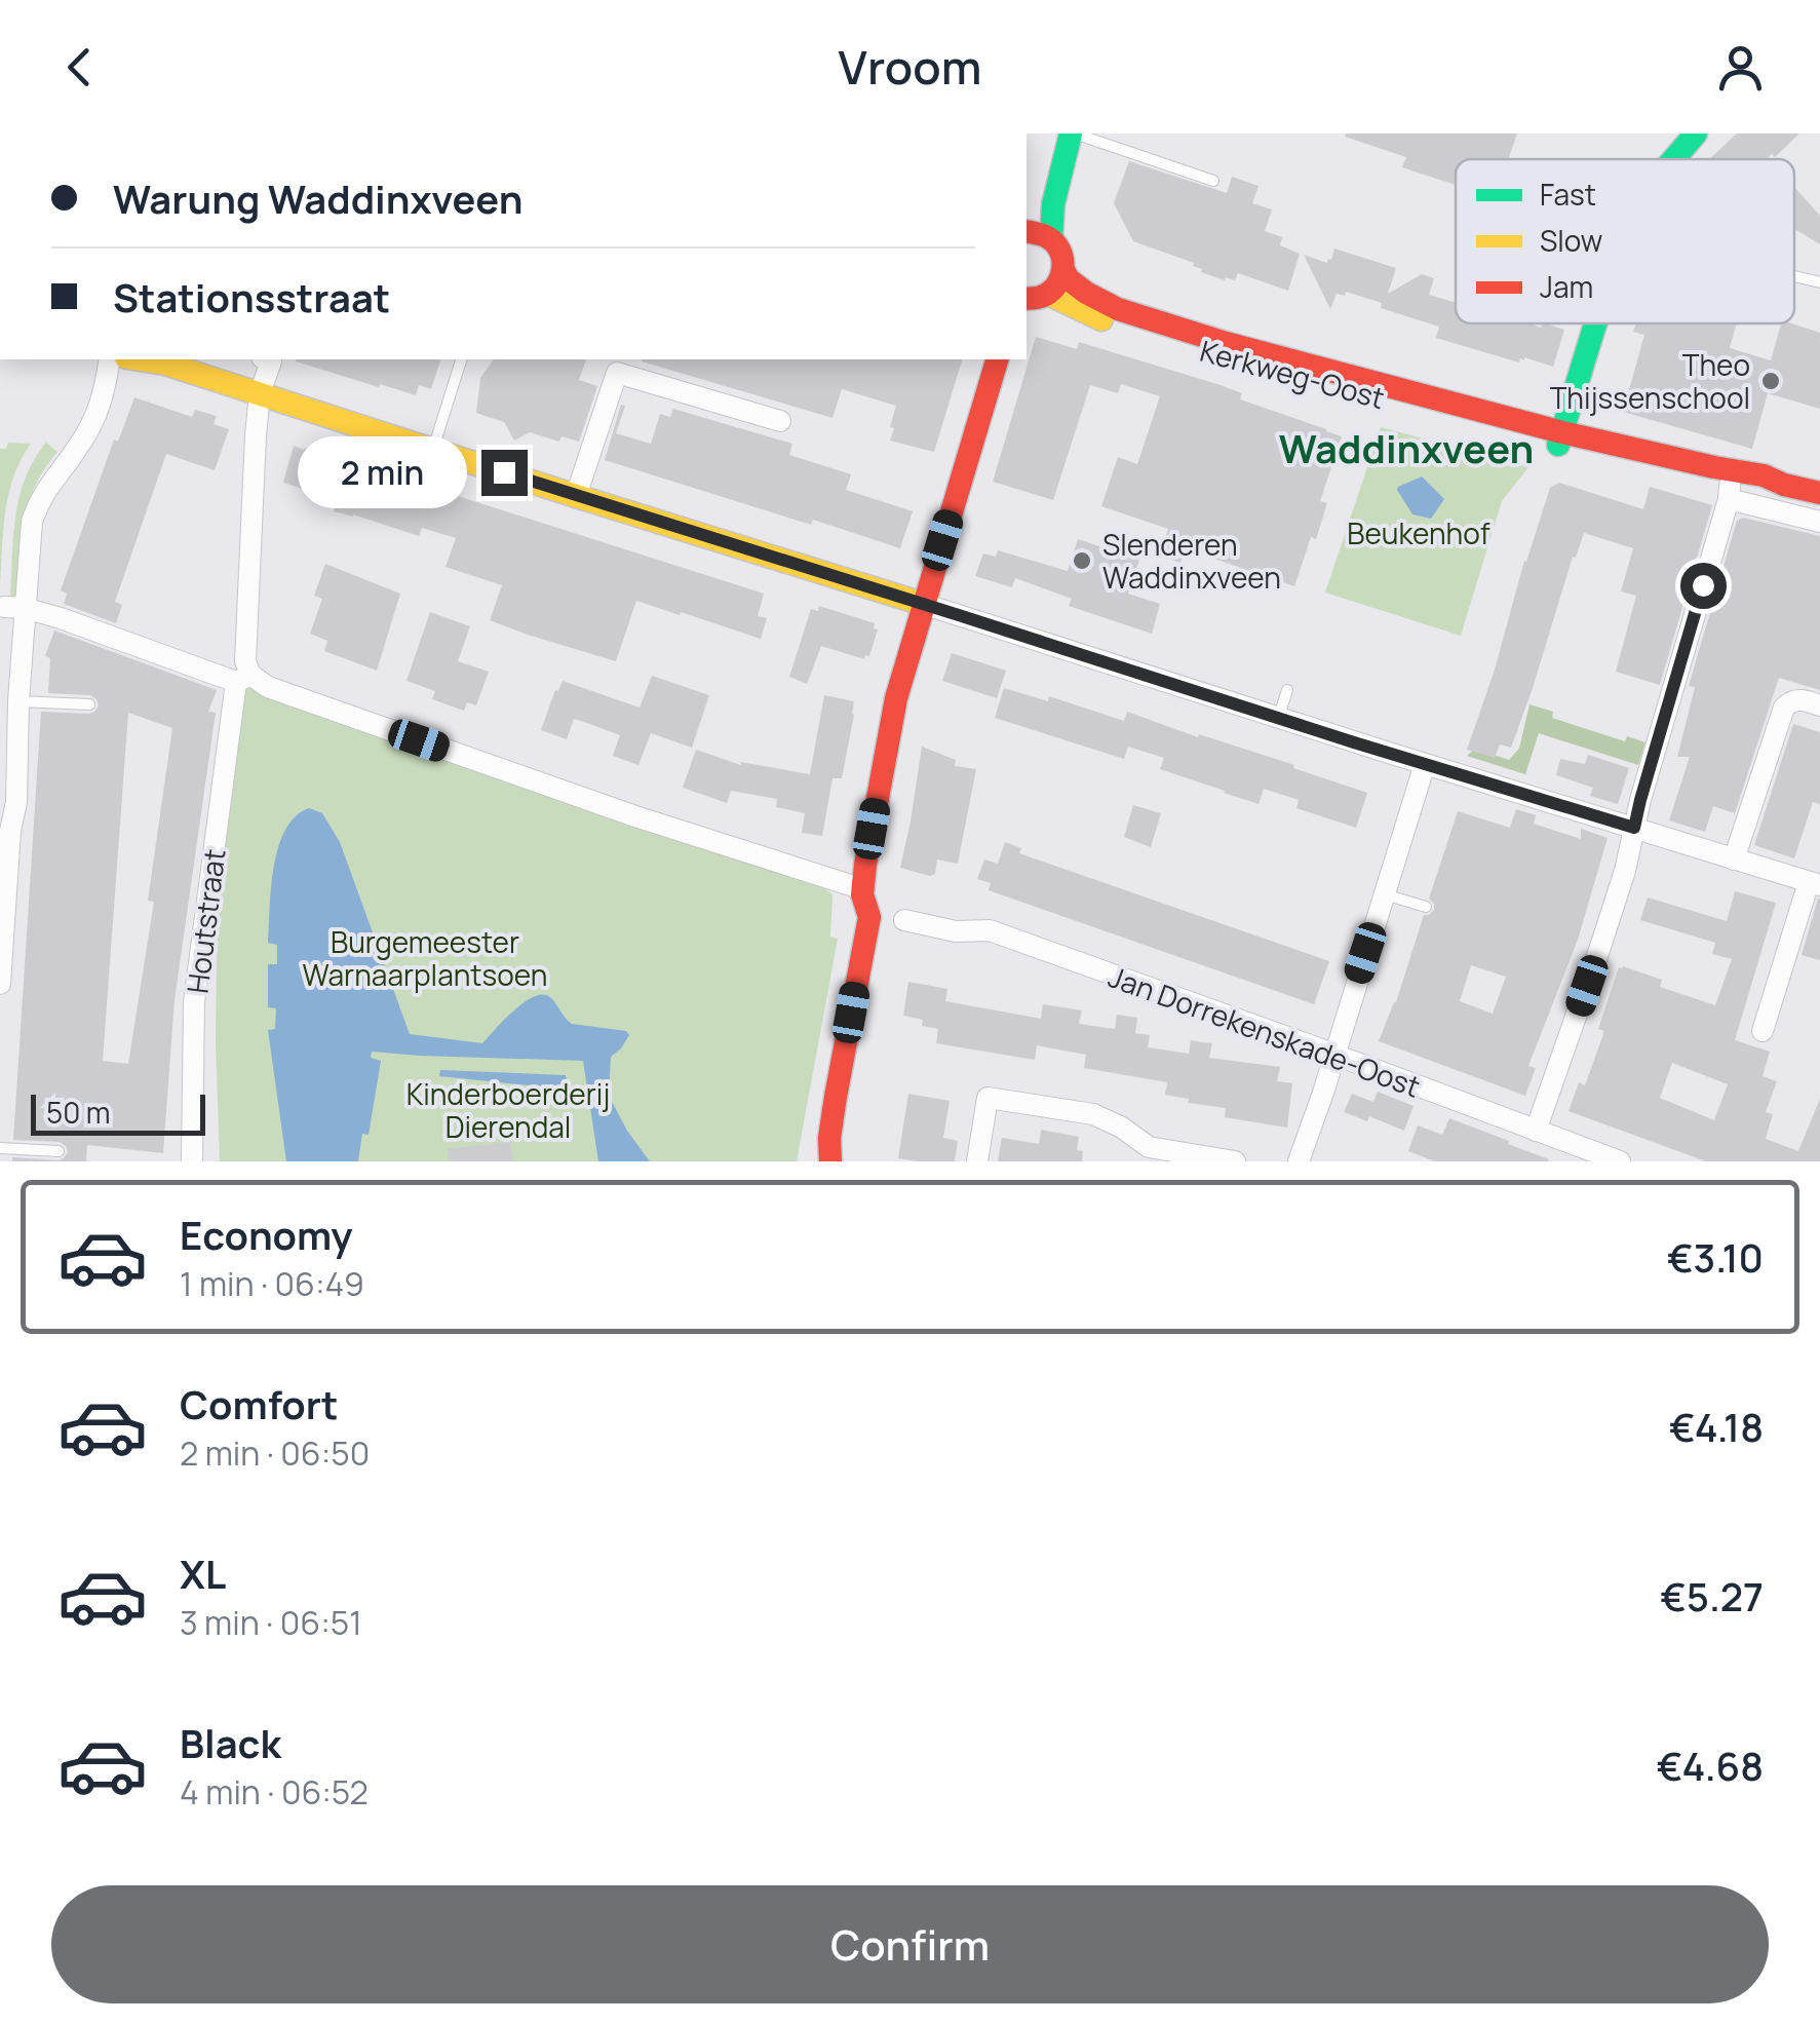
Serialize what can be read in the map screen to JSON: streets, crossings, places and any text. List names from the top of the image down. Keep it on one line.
{"streets":{"main road":["Kerkweg-Oost"],"street":["Houtstraat","Jan Dorrekenskade-Oost"]},"districts":["Waddinxveen"],"parks":["Beukenhof","Burgemeester Warnaarplantsoen","Kinderboerderij Dierendal"],"places":["Theo Thijssenschool","Slenderen Waddinxveen"],"legend":["Fast","Slow","Jam"],"scale_bar":"50 m","page":{"header":"Vroom","banner":["Warung Waddinxveen","Stationsstraat"],"bubble":"2 min","scale":"50 m","list":[{"name":"Economy","note":"1 min · 06:49","value":"€3.10"},{"name":"Comfort","note":"2 min · 06:50","value":"€4.18"},{"name":"XL","note":"3 min · 06:51","value":"€5.27"},{"name":"Black","note":"4 min · 06:52","value":"€4.68"}],"buttons":"Confirm"}}
